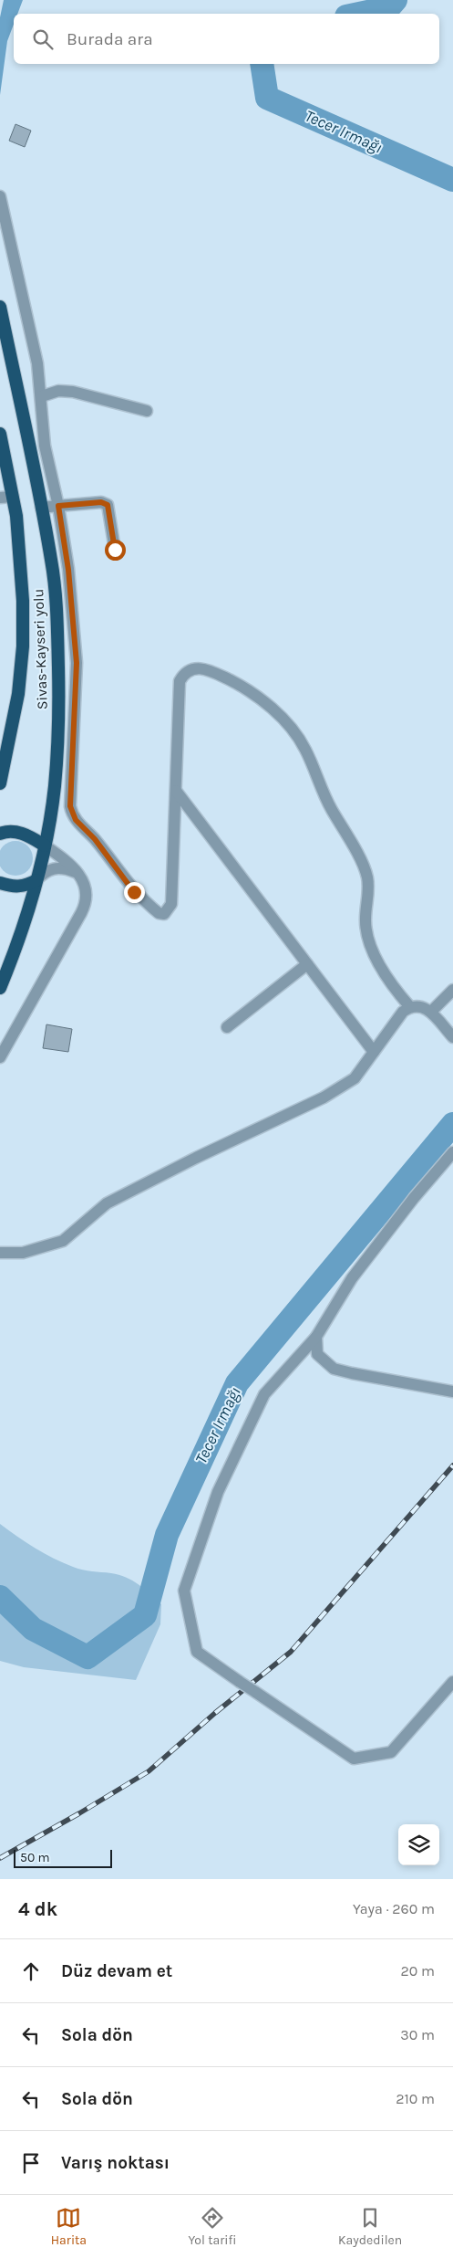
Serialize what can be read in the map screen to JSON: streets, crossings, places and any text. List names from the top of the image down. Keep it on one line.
{"streets":{"highway":["Sivas-Kayseri yolu"]},"water":["Tecer Irmağı"],"scale_bar":"50 m","page":{"search":"Burada ara","scale":"50 m","heading":["4 dk","Yaya · 260 m"],"list":[["Düz devam et","20 m"],["Sola dön","30 m"],["Sola dön","210 m"],"Varış noktası"],"nav":["Harita","Yol tarifi","Kaydedilen"]}}
